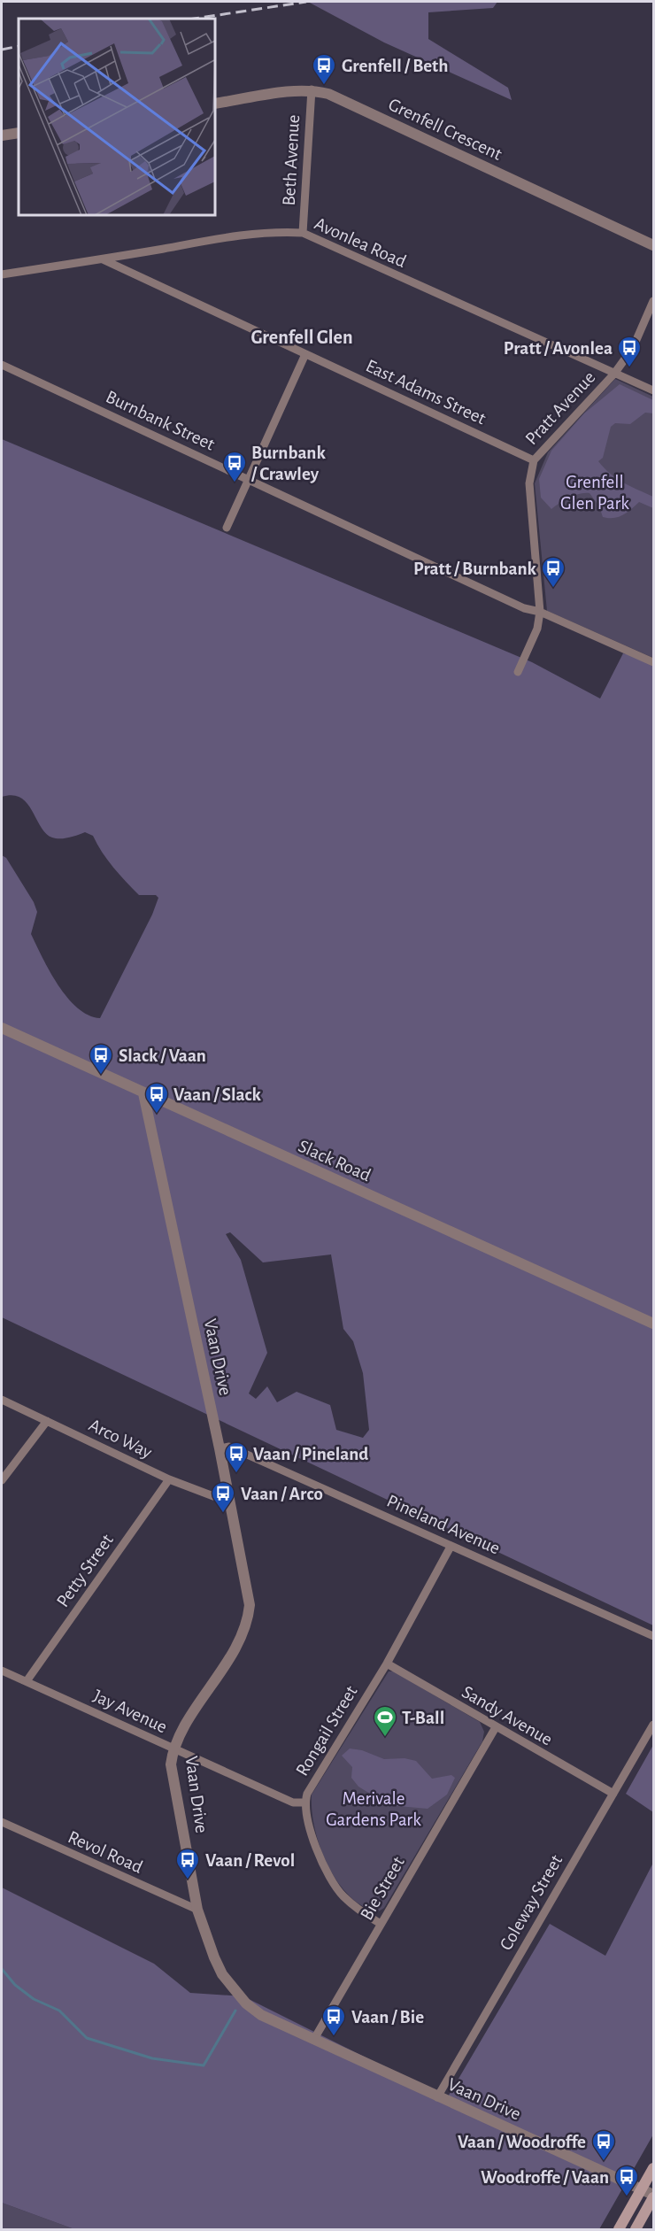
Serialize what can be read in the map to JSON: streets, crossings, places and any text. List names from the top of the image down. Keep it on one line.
{"streets":{"street":["Grenfell Crescent","Beth Avenue","Avonlea Road","East Adams Street","Pratt Avenue","Burnbank Street","Slack Road","Vaan Drive","Arco Way","Pineland Avenue","Petty Street","Jay Avenue","Sandy Avenue","Rongail Street","Revol Road","Bie Street","Coleway Street"]},"crossings":[["Grenfell Crescent","Beth Avenue"],["Beth Avenue","Avonlea Road"],["Avonlea Road","East Adams Street"],["Avonlea Road","Pratt Avenue"],["East Adams Street","Pratt Avenue"],["Pratt Avenue","Burnbank Street"],["Slack Road","Vaan Drive"],["Vaan Drive","Arco Way"],["Vaan Drive","Pineland Avenue"],["Vaan Drive","Jay Avenue"],["Vaan Drive","Revol Road"],["Vaan Drive","Bie Street"],["Vaan Drive","Coleway Street"],["Arco Way","Petty Street"],["Pineland Avenue","Rongail Street"],["Petty Street","Jay Avenue"],["Jay Avenue","Rongail Street"],["Sandy Avenue","Rongail Street"],["Sandy Avenue","Bie Street"],["Sandy Avenue","Coleway Street"],["Rongail Street","Bie Street"]],"districts":["Grenfell Glen"],"parks":["Grenfell Glen Park","Merivale Gardens Park"],"places":{"bus stop":["Grenfell / Beth","Pratt / Avonlea","Burnbank / Crawley","Pratt / Burnbank","Slack / Vaan","Vaan / Slack","Vaan / Pineland","Vaan / Arco","Vaan / Revol","Vaan / Bie","Vaan / Woodroffe","Woodroffe / Vaan"],"sports":["T-Ball"]}}
